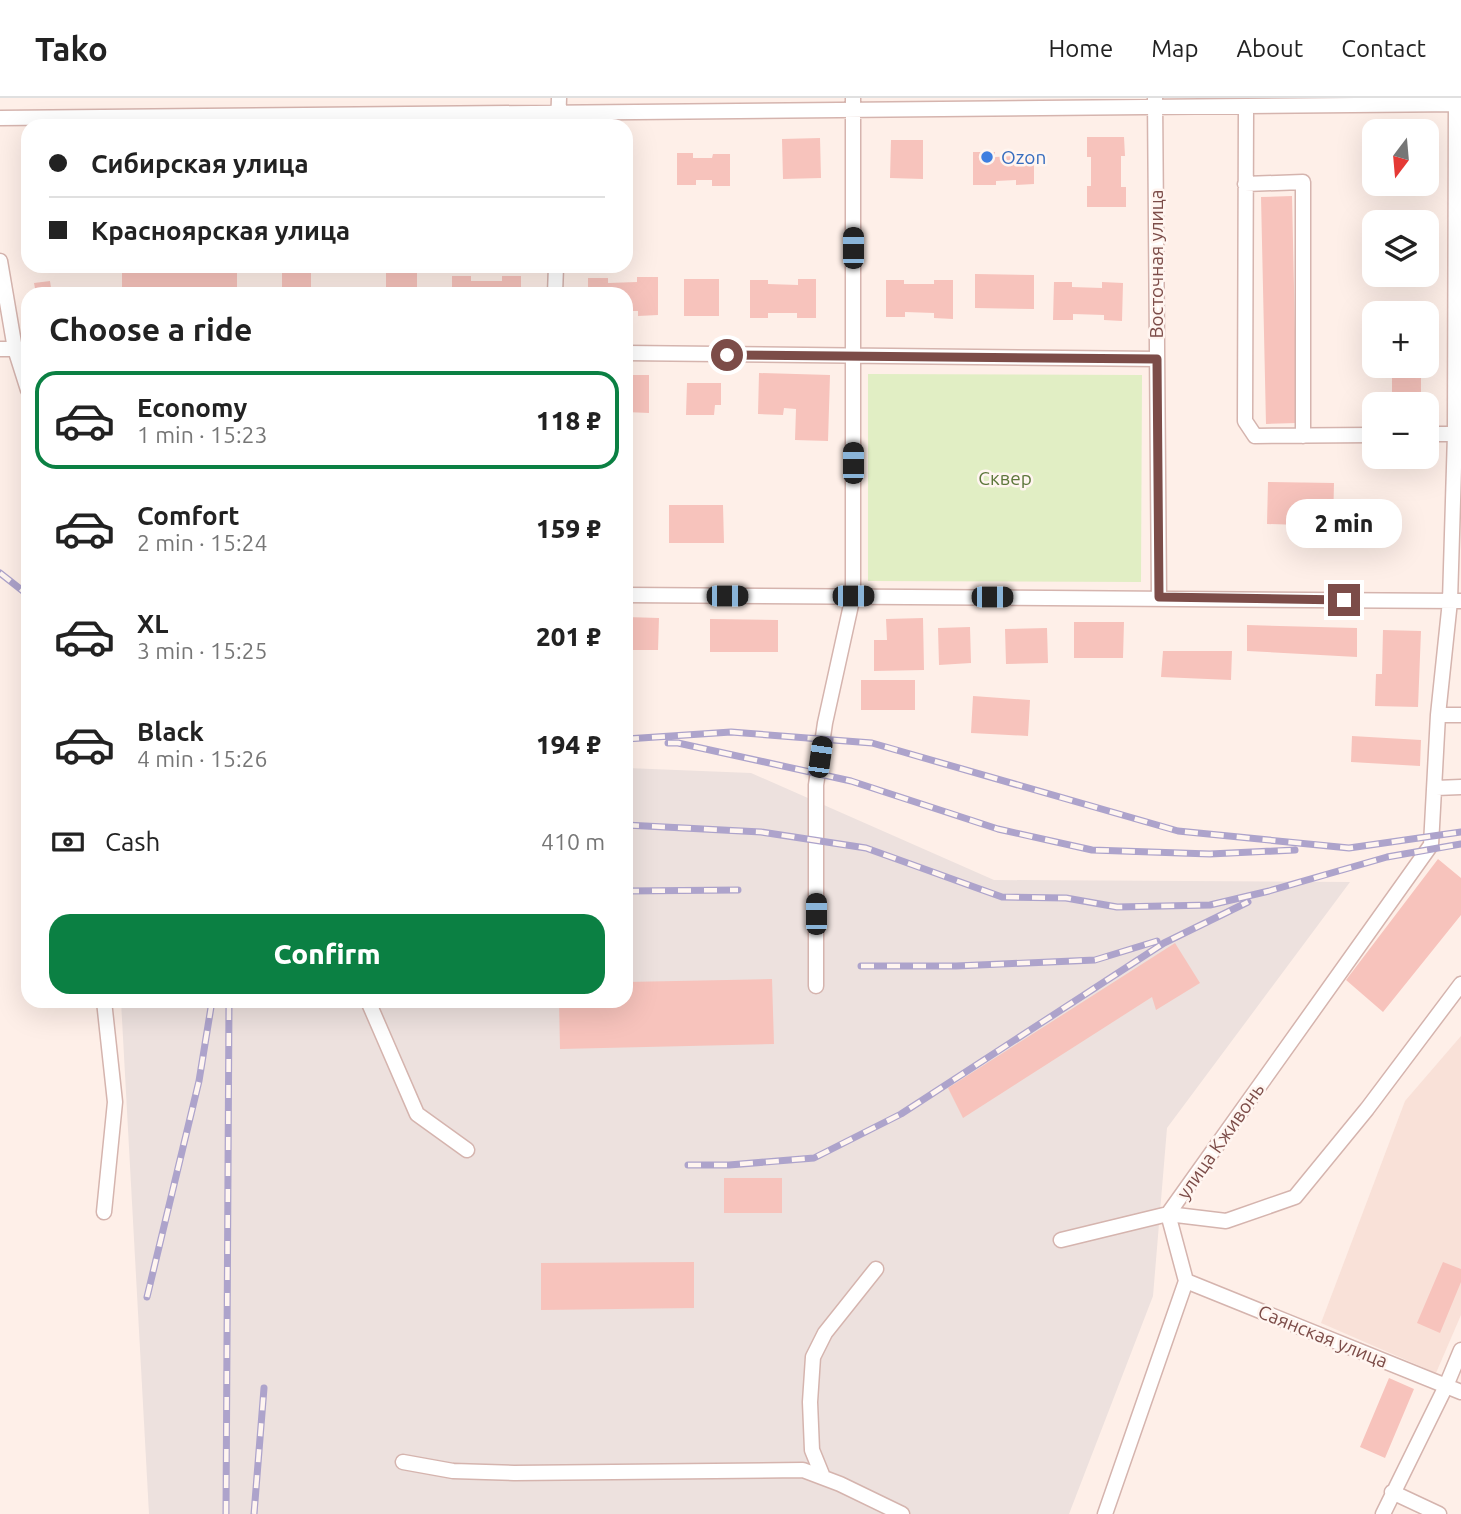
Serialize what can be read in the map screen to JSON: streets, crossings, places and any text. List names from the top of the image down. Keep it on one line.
{"streets":{"street":["Восточная улица","улица Кживонь","Саянская улица"]},"crossings":[["улица Кживонь","Саянская улица"]],"parks":["Сквер"],"places":["Ozon"],"north":"bottom","page":{"header":"Tako","nav":["Home","Map","About","Contact"],"map_buttons":["+","−"],"banner":["Сибирская улица","Красноярская улица"],"heading":"Choose a ride","list":[{"name":"Economy","note":"1 min · 15:23","value":"118 ₽"},{"name":"Comfort","note":"2 min · 15:24","value":"159 ₽"},{"name":"XL","note":"3 min · 15:25","value":"201 ₽"},{"name":"Black","note":"4 min · 15:26","value":"194 ₽"}],"bubble":"2 min","pay":["Cash","410 m"],"buttons":"Confirm"}}
